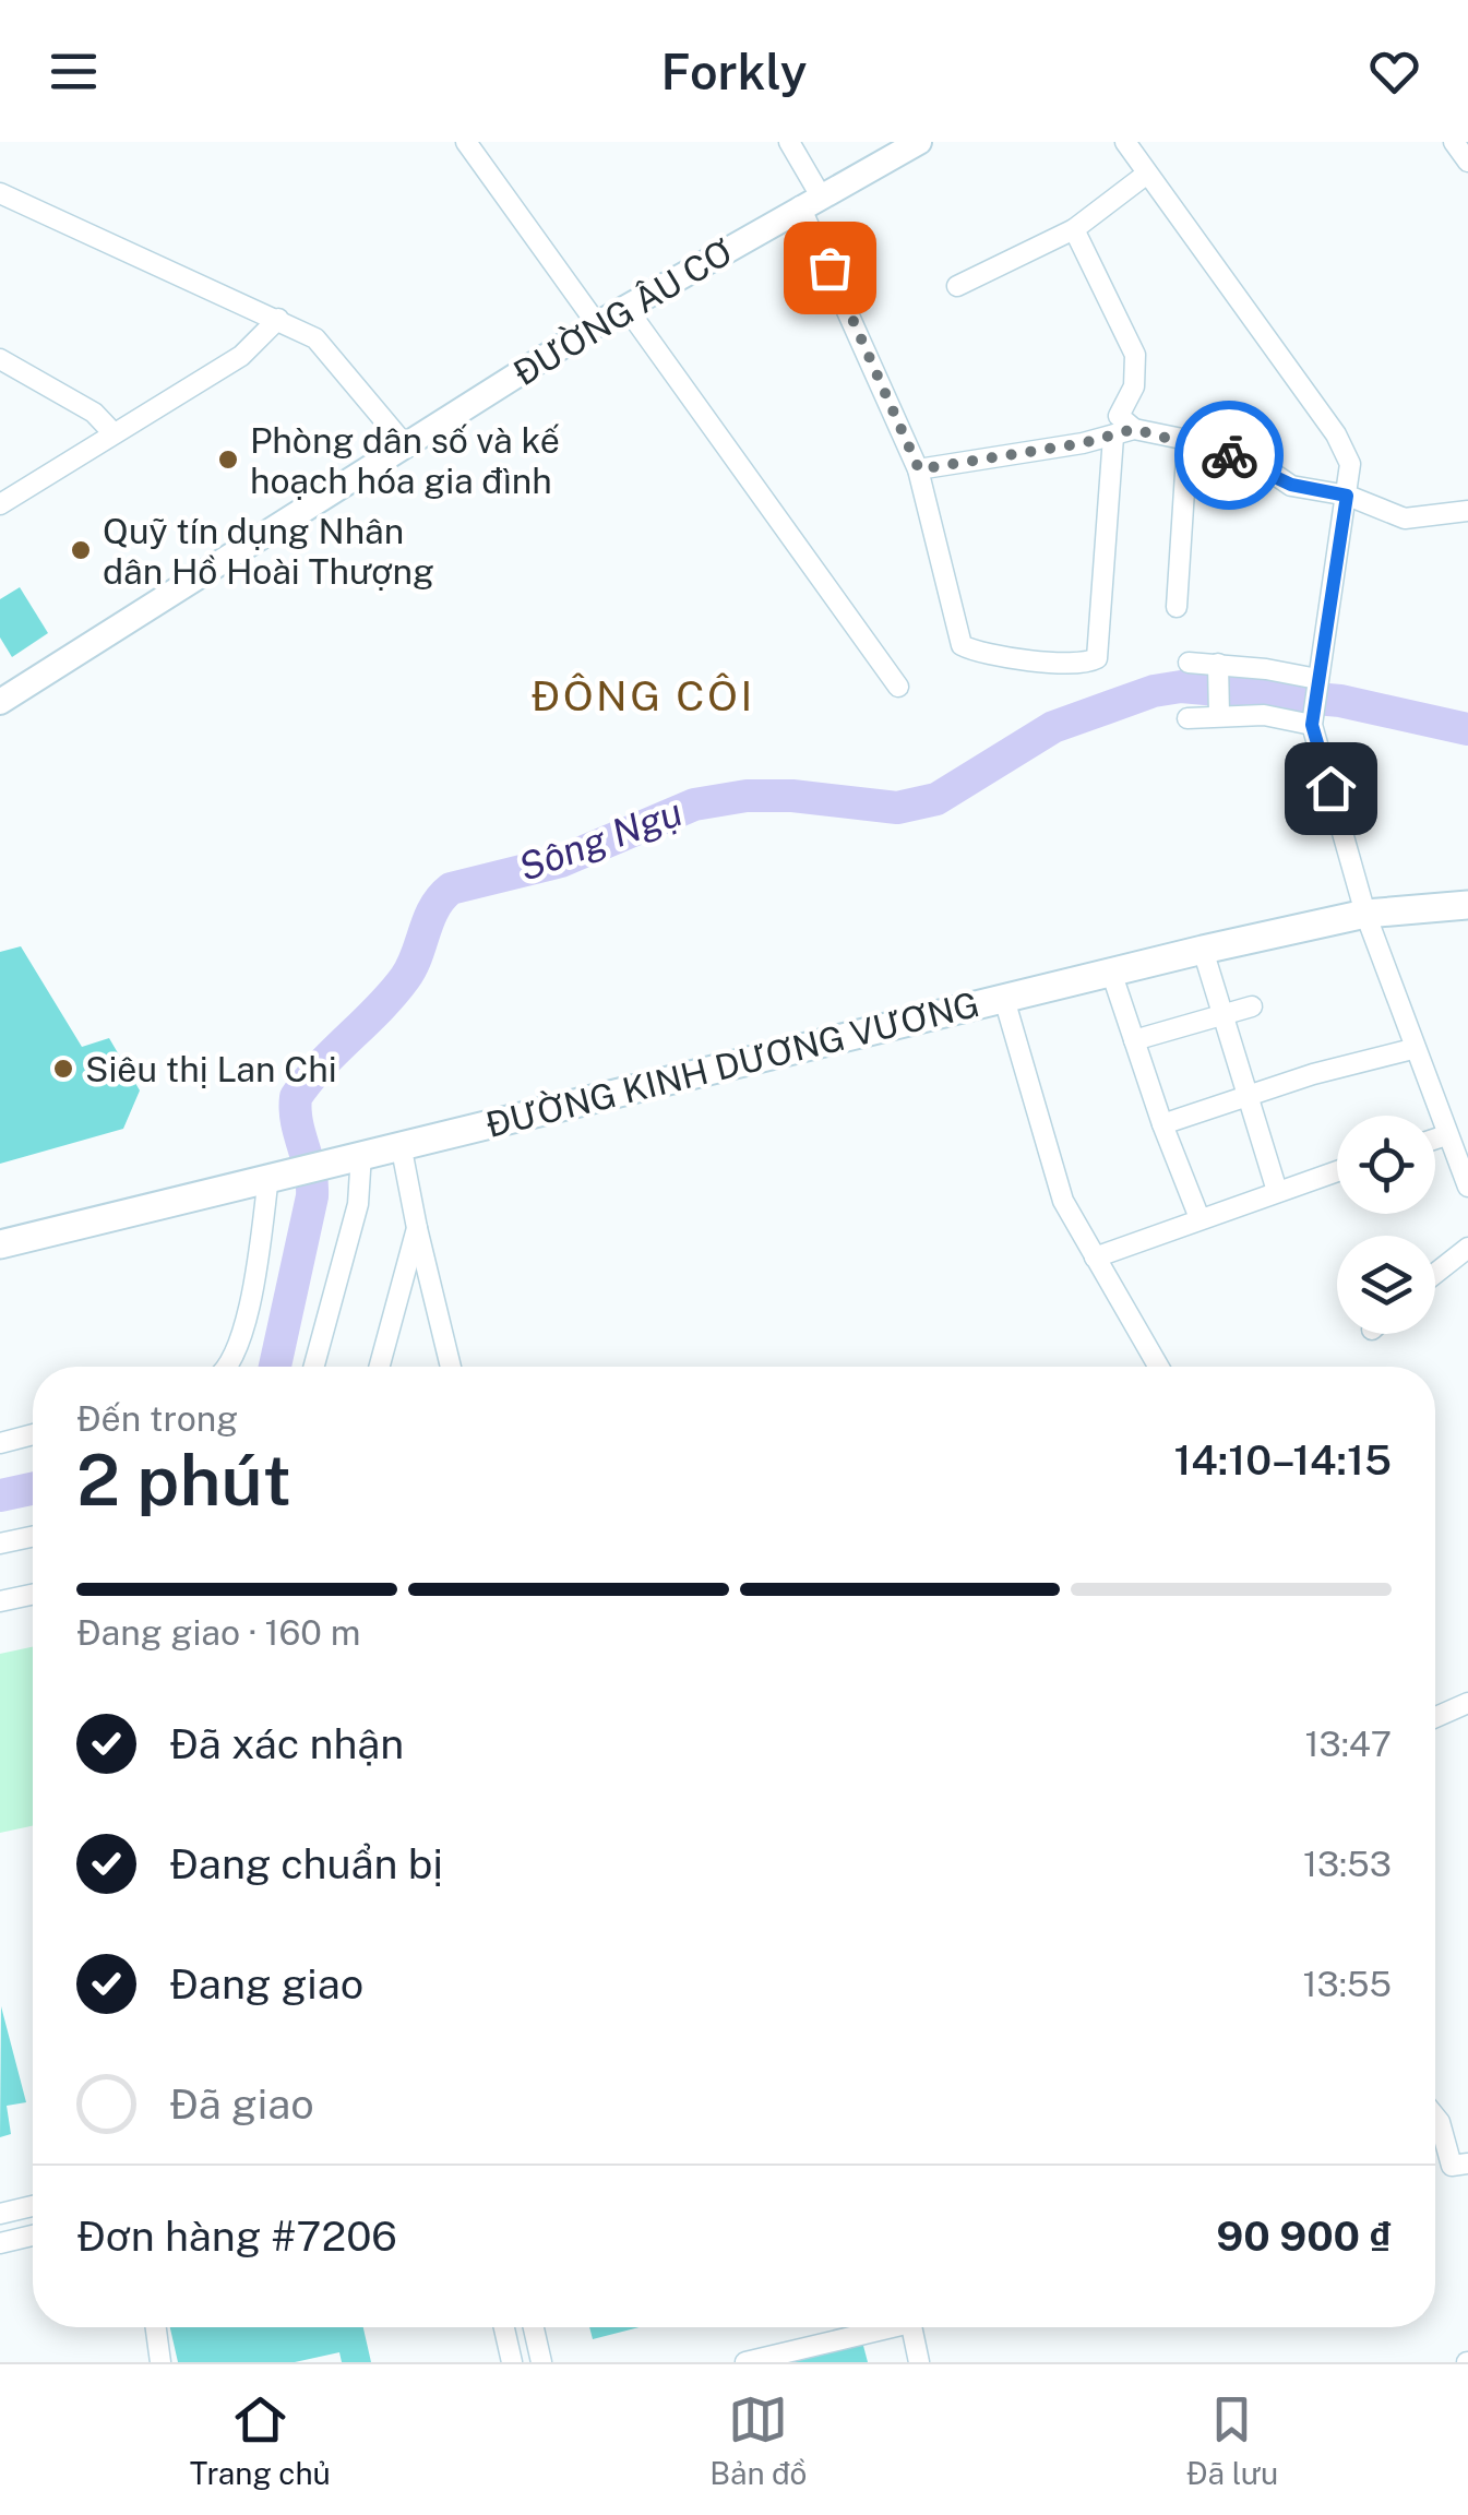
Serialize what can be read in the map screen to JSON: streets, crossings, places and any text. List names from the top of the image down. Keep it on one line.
{"streets":{"highway":["ĐƯỜNG KINH DƯƠNG VƯƠNG"],"main road":["ĐƯỜNG ÂU CƠ"]},"districts":["ĐÔNG CÔI"],"water":["Sông Ngụ"],"places":["Phòng dân số và kế hoạch hóa gia đình","Quỹ tín dụng Nhân dân Hồ Hoài Thượng","Siêu thị Lan Chi"],"page":{"header":"Forkly","heading":["2 phút","Đến trong","14:10–14:15"],"panel":["Đơn hàng #7206","90 900 ₫"],"bar":"Đang giao · 160 m","list":[["Đã xác nhận","13:47"],["Đang chuẩn bị","13:53"],["Đang giao","13:55"],"Đã giao"],"tabs":["Trang chủ","Bản đồ","Đã lưu"]}}
